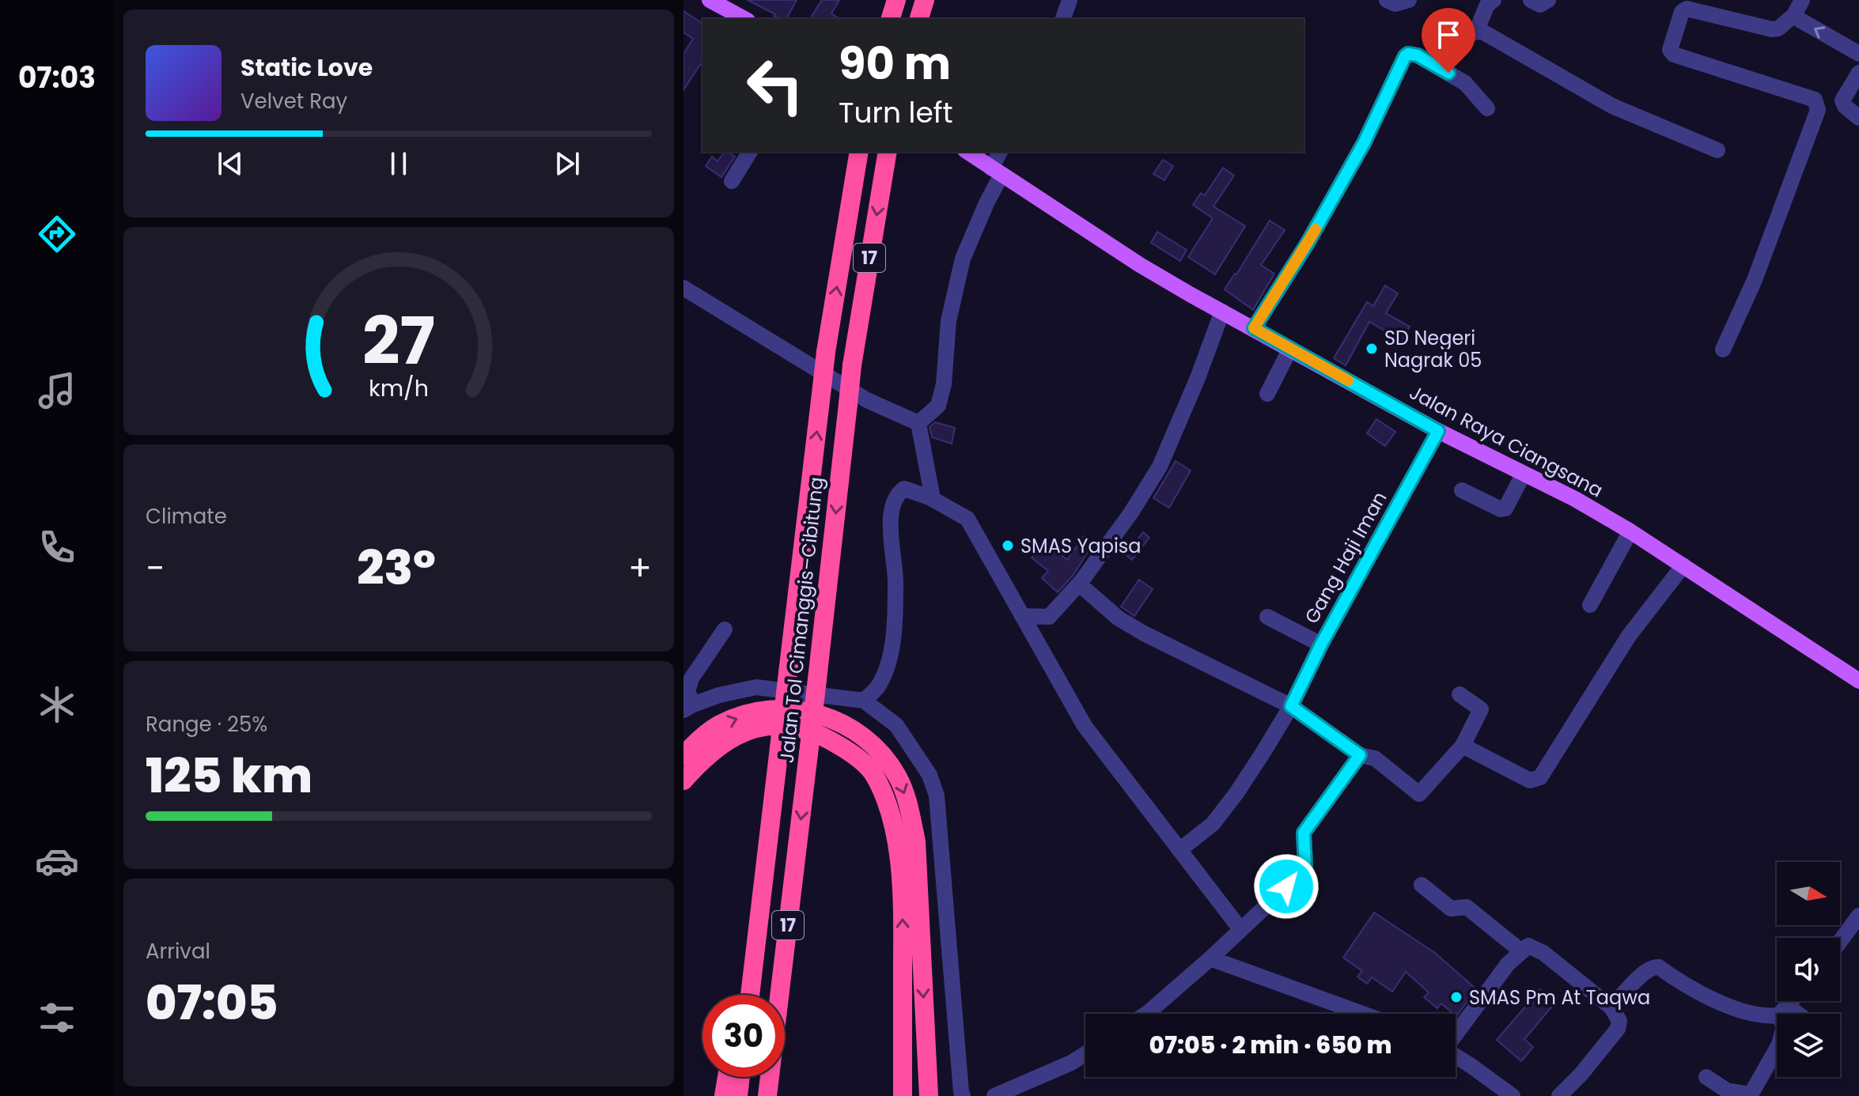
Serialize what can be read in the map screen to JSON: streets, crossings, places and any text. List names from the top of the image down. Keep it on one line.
{"streets":{"highway":["17","Jalan Tol Cimanggis–Cibitung"],"main road":["Jalan Raya Ciangsana"],"street":["Gang Haji Iman"]},"crossings":[["Jalan Raya Ciangsana","Gang Haji Iman"]],"places":["SD Negeri Nagrak 05","SMAS Yapisa","SMAS Pm At Taqwa"],"north":"right","page":{"tabs":"07:03","turn":["90 m","Turn left"],"song":["Static Love","Velvet Ray"],"tile":["Climate",["Range · 25%","125 km"],["Arrival","07:05"]],"heat":["−","23°","+"],"limit":"30","trip":"07:05 · 2 min · 650 m","gauge":["27","km/h"]}}
